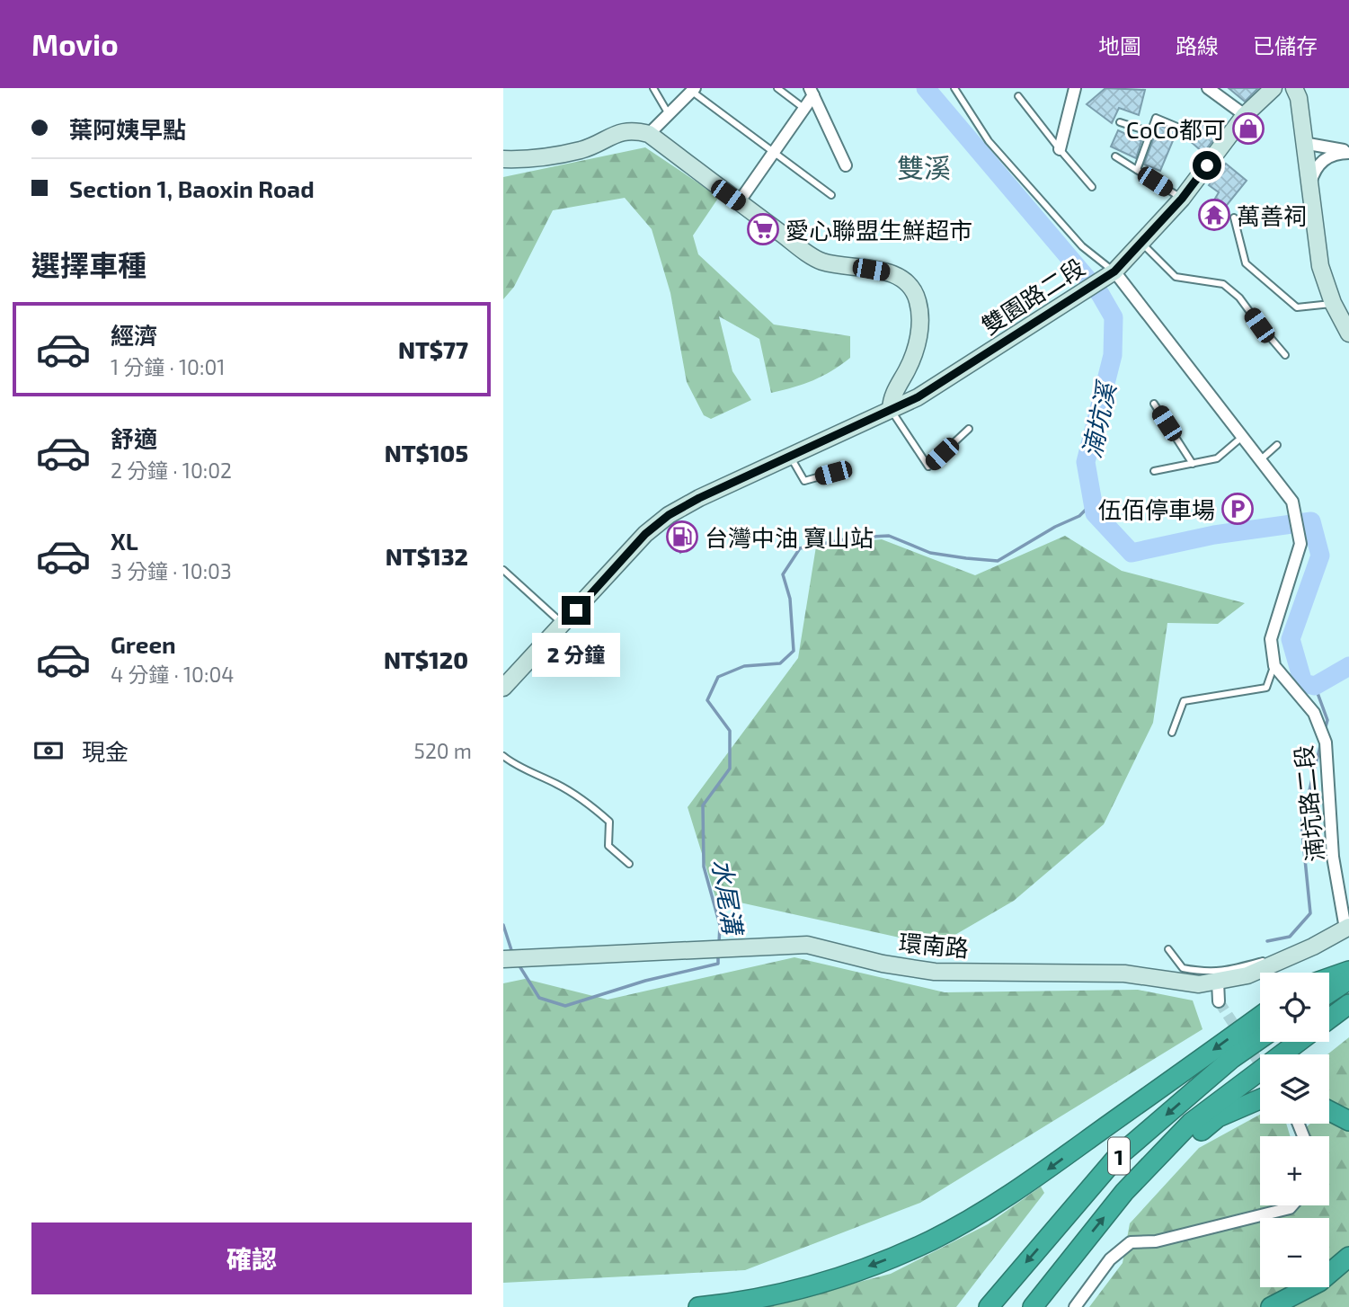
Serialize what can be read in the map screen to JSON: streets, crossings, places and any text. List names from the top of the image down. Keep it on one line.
{"streets":{"highway":["1"],"street":["雙園路二段","湳坑路二段","環南路"]},"crossings":[["湳坑路二段","環南路"]],"districts":["雙溪"],"water":["湳坑溪","水尾溝"],"places":{"shop":["CoCo都可"],"temple":["萬善祠"],"supermarket":["愛心聯盟生鮮超市"],"parking":["伍佰停車場"],"fuel station":["台灣中油 寶山站"]},"page":{"header":"Movio","nav":["地圖","路線","已儲存"],"banner":["葉阿姨早點","Section 1, Baoxin Road"],"heading":"選擇車種","list":[{"name":"經濟","note":"1 分鐘 · 10:01","value":"NT$77"},{"name":"舒適","note":"2 分鐘 · 10:02","value":"NT$105"},{"name":"XL","note":"3 分鐘 · 10:03","value":"NT$132"},{"name":"Green","note":"4 分鐘 · 10:04","value":"NT$120"}],"bubble":"2 分鐘","pay":["現金","520 m"],"map_buttons":["+","−"],"buttons":"確認"}}
